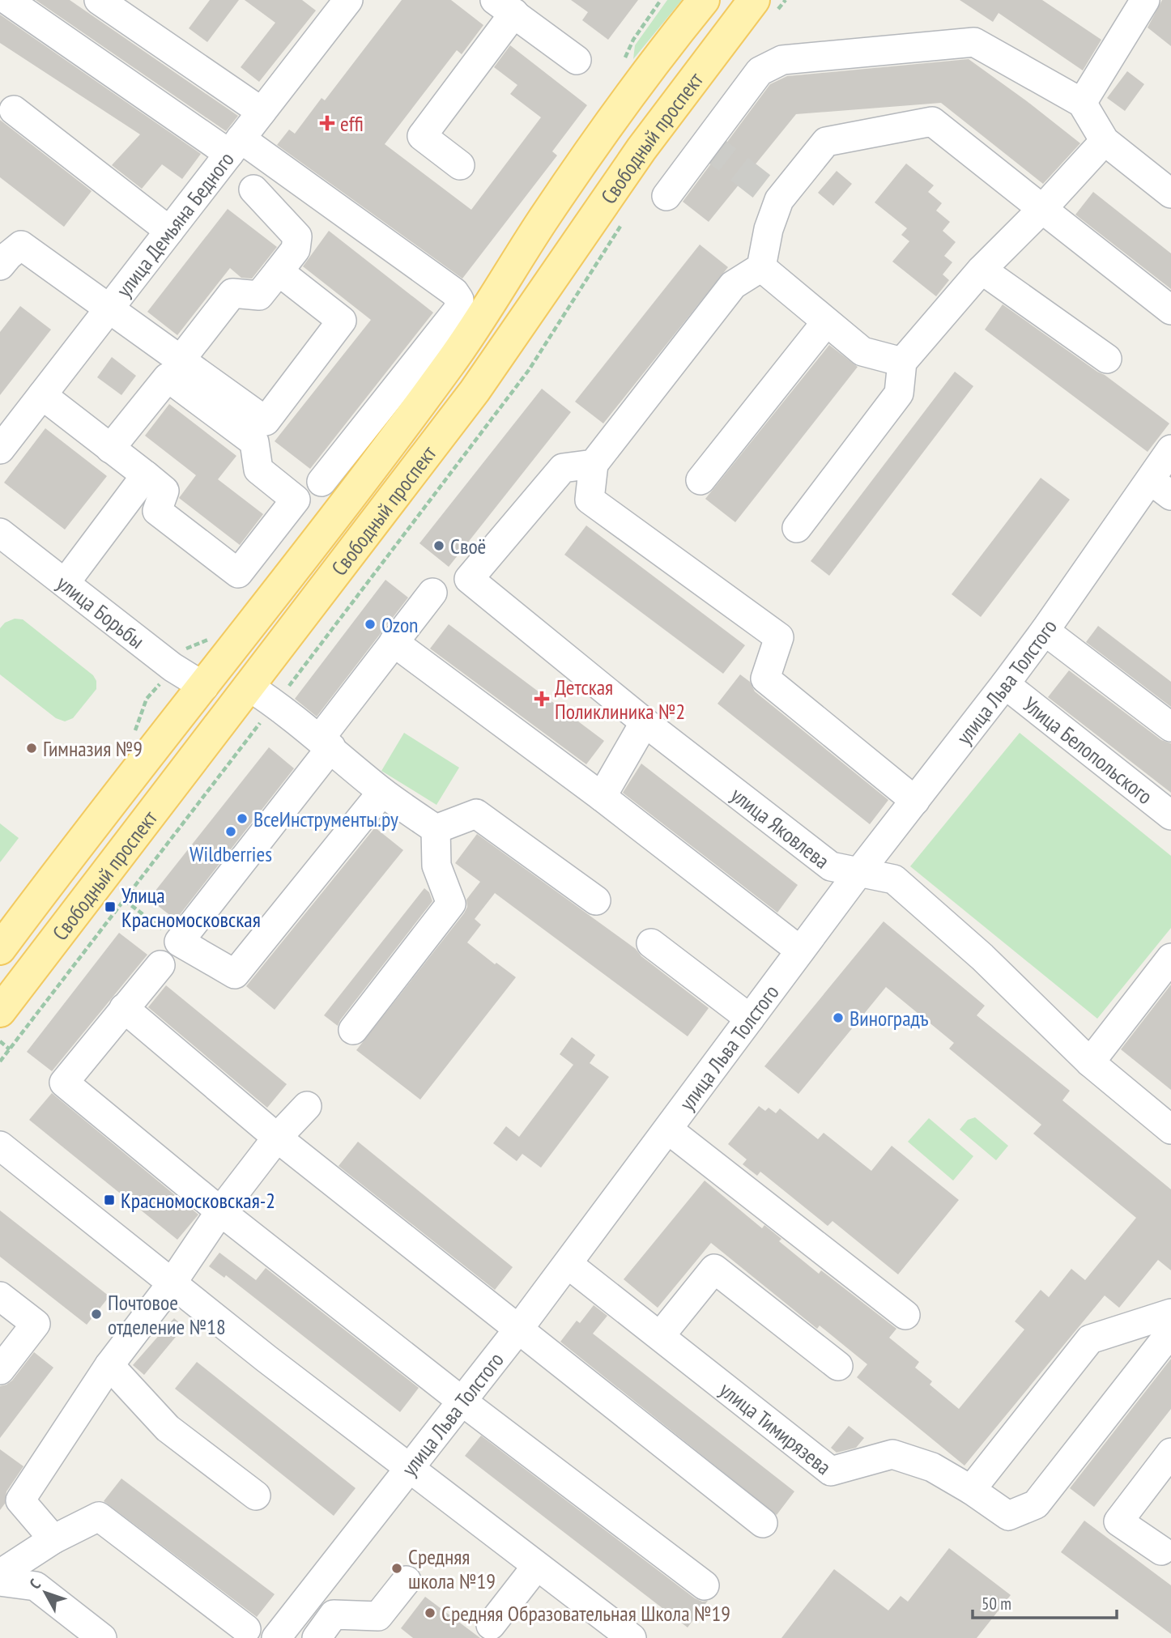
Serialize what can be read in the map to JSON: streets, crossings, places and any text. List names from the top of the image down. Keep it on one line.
{"streets":{"main road":["Свободный проспект"],"street":["улица Демьяна Бедного","улица Борьбы","улица Льва Толстого","Улица Белопольского","улица Яковлева","улица Тимирязева"]},"crossings":[["Свободный проспект","улица Борьбы"],["улица Льва Толстого","Улица Белопольского"],["улица Льва Толстого","улица Яковлева"],["улица Льва Толстого","улица Тимирязева"]],"places":{"health":["effi","Детская Поликлиника №2"],"other":["Своё","Ozon","Гимназия №9","ВсеИнструменты.ру","Wildberries","Виноградъ","Почтовое отделение №18","Средняя школа №19","Средняя Образовательная Школа №19"],"transit":["Улица Красномосковская","Красномосковская-2"]},"scale_bar":"50 m","north":"top left"}
